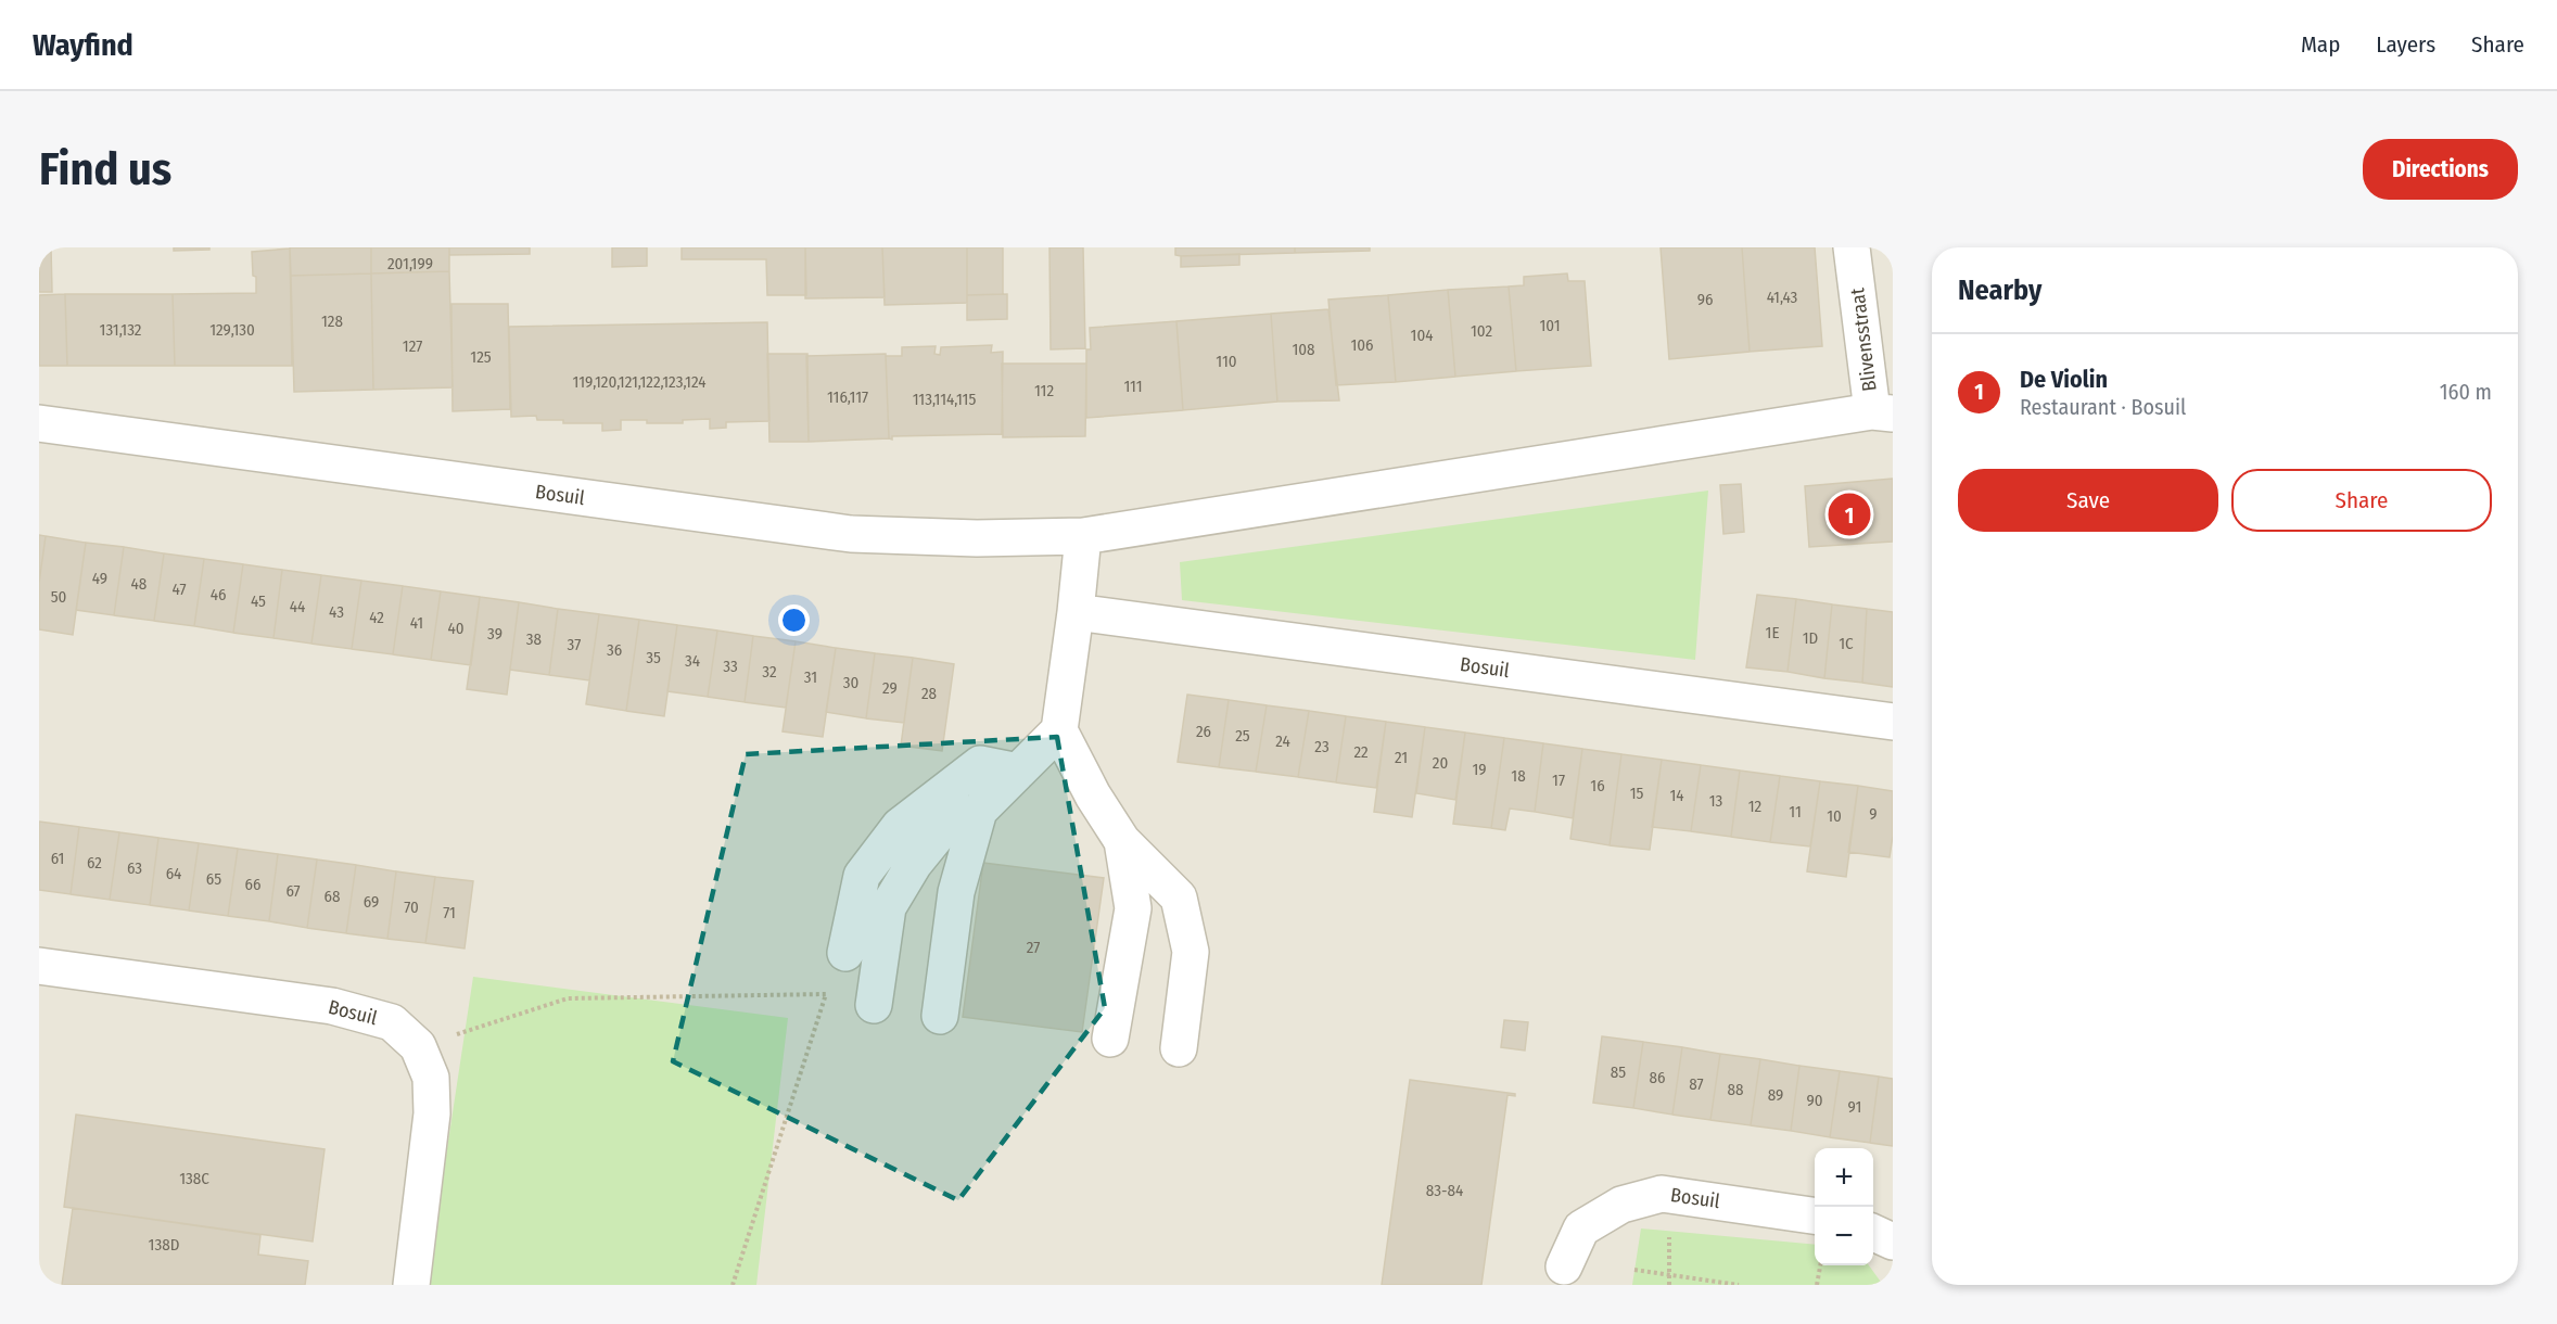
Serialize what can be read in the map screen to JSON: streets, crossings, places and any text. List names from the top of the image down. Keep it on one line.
{"streets":{"street":["Blivensstraat","Bosuil"]},"crossings":[["Blivensstraat","Bosuil"]],"house_numbers":["201,199","41,43","96","128","101","131,132","129,130","102","104","106","127","108","125","110","119,120,121,122,123,124","111","112","116,117","113,114,115","49","48","47","46","50","45","44","43","42","41","40","1E","39","1D","38","1C","37","36","35","34","33","32","31","30","29","28","26","25","24","23","22","21","20","19","18","17","16","15","14","13","12","11","9","10","61","62","63","64","65","66","67","68","69","70","71","27","85","86","87","88","89","90","91","138C","83-84","138D"],"page":{"header":"Wayfind","nav":["Map","Layers","Share"],"buttons":["Directions",["Save","Share"]],"title":"Find us","heading":"Nearby","list":[{"mark":"1","name":"De Violin","note":"Restaurant · Bosuil","value":"160 m"}],"pins":"1","map_buttons":["+","−"]}}
